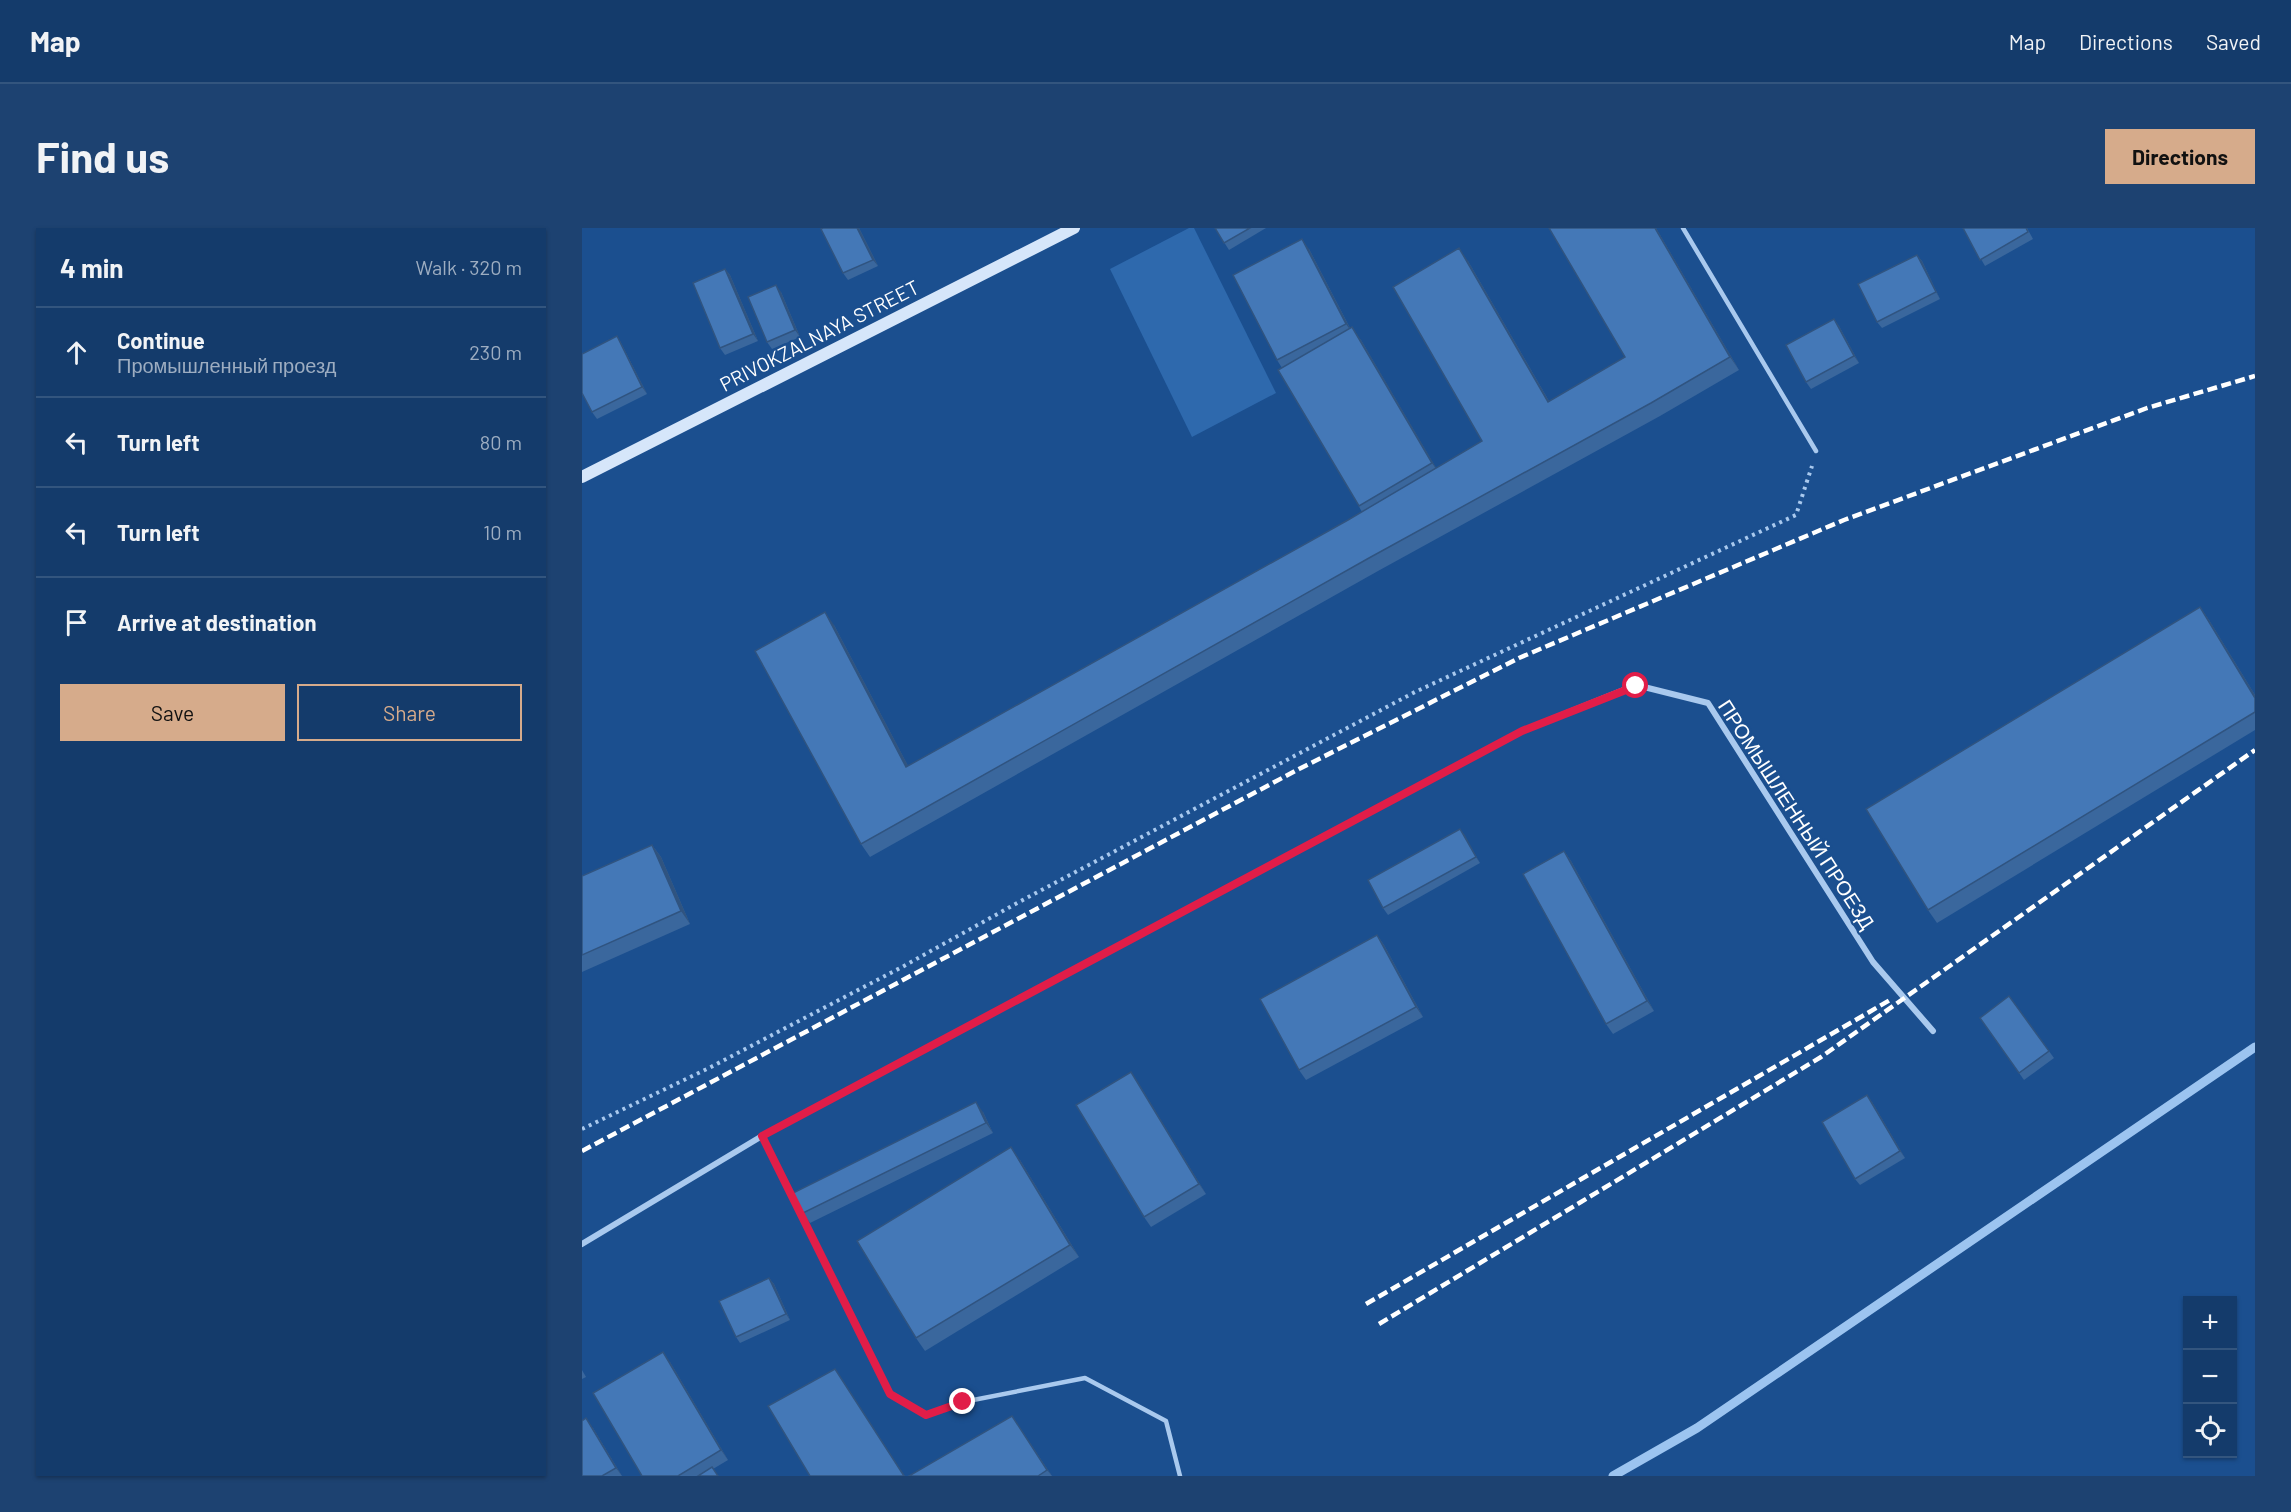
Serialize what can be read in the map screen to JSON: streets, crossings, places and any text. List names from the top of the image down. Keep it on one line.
{"streets":{"street":["PRIVOKZALNAYA STREET","ПРОМЫШЛЕННЫЙ ПРОЕЗД"]},"page":{"header":"Map","nav":["Map","Directions","Saved"],"buttons":["Directions",["Save","Share"]],"title":"Find us","heading":["4 min","Walk · 320 m"],"list":[["Continue","Промышленный проезд","230 m"],["Turn left","80 m"],["Turn left","10 m"],"Arrive at destination"],"map_buttons":["+","−"]}}
